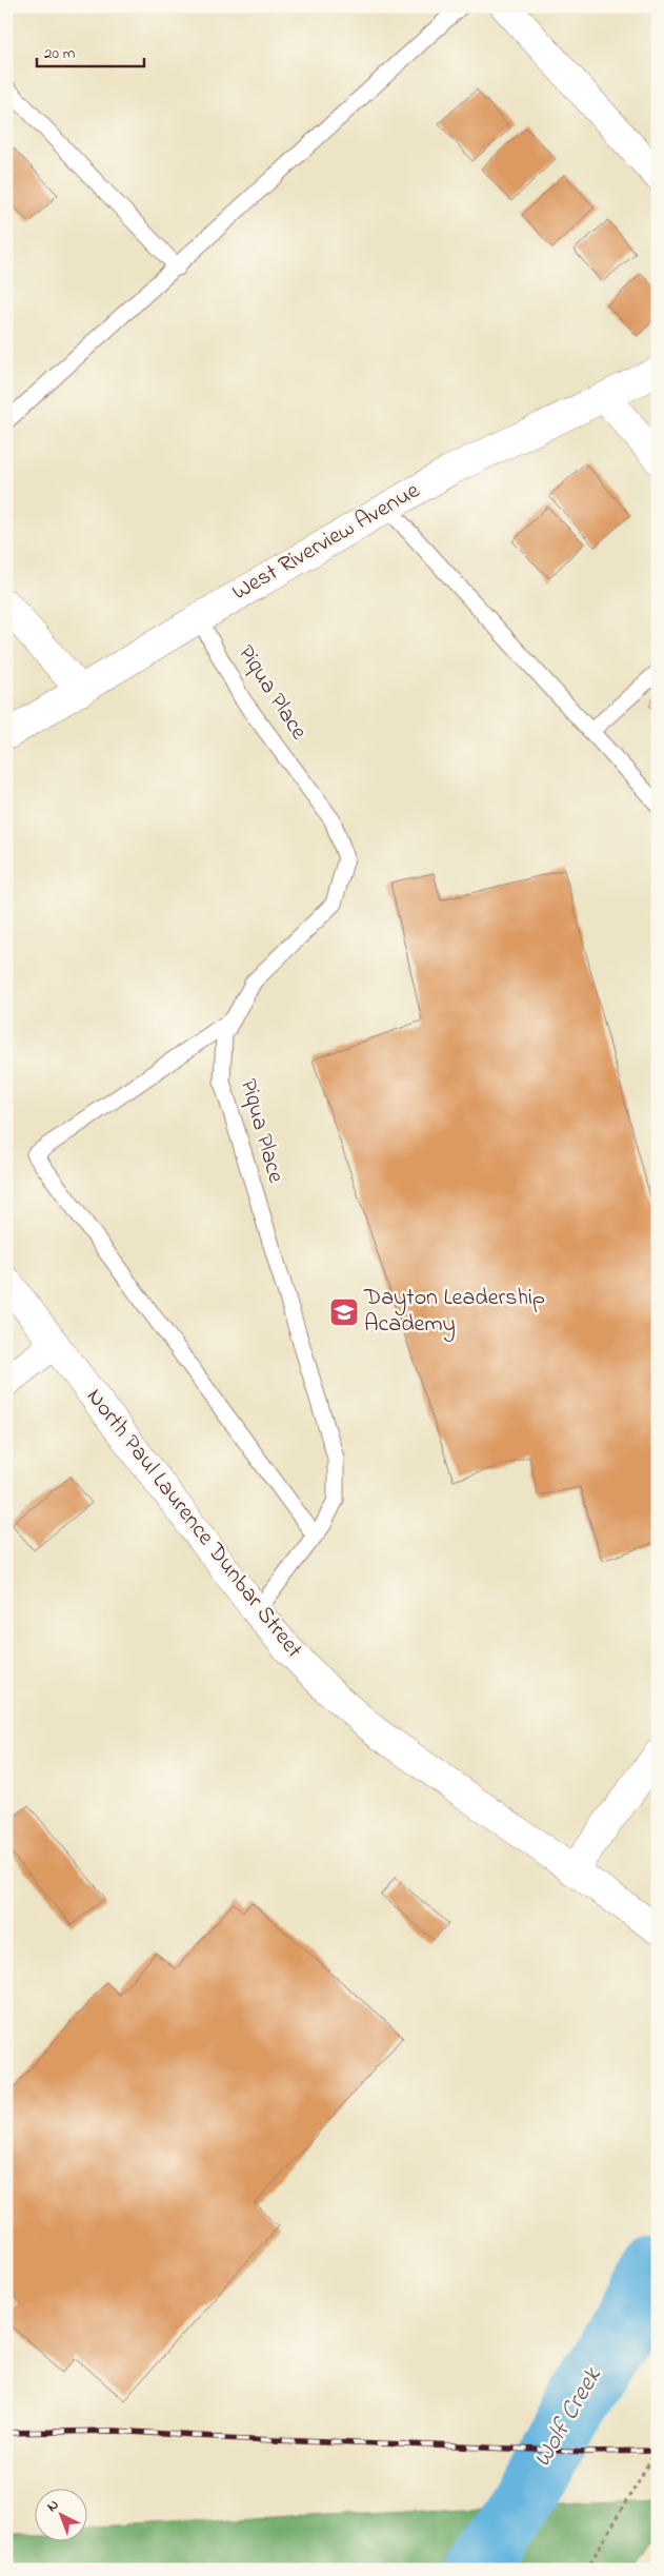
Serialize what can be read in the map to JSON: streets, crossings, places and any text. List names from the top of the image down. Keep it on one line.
{"streets":{"street":["West Riverview Avenue","North Paul Laurence Dunbar Street"],"lane":["Piqua Place"]},"crossings":[["West Riverview Avenue","Piqua Place"],["Piqua Place","North Paul Laurence Dunbar Street"]],"water":["Wolf Creek"],"places":{"school or university":["Dayton Leadership Academy"]},"scale_bar":"20 m","north":"top left"}
